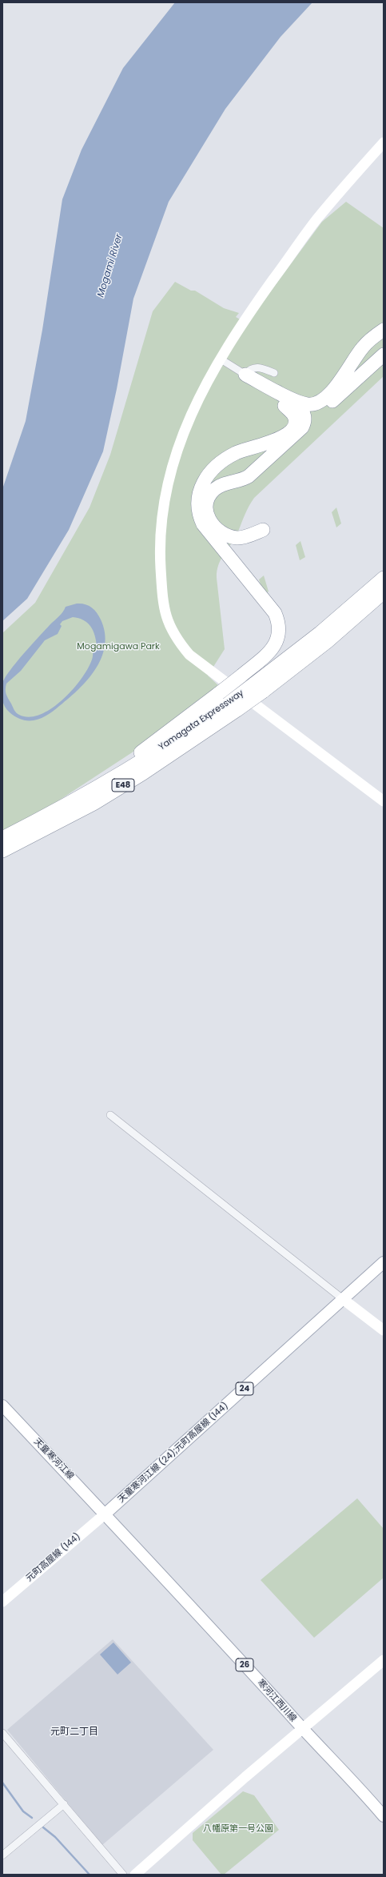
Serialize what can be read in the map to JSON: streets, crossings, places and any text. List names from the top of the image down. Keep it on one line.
{"streets":{"highway":["Yamagata Expressway","E48"],"main road":["24","天童寒河江線 (24);元町高屋線 (144)","天童寒河江線","26","寒河江西川線"],"street":["元町高屋線 (144)"]},"crossings":[["天童寒河江線 (24);元町高屋線 (144)","天童寒河江線"],["天童寒河江線 (24);元町高屋線 (144)","元町高屋線 (144)"],["天童寒河江線 (24);元町高屋線 (144)","寒河江西川線"],["天童寒河江線","元町高屋線 (144)"],["天童寒河江線","寒河江西川線"],["元町高屋線 (144)","寒河江西川線"]],"districts":["元町二丁目"],"water":["Mogami River"],"parks":["Mogamigawa Park","八幡原第一号公園"]}
